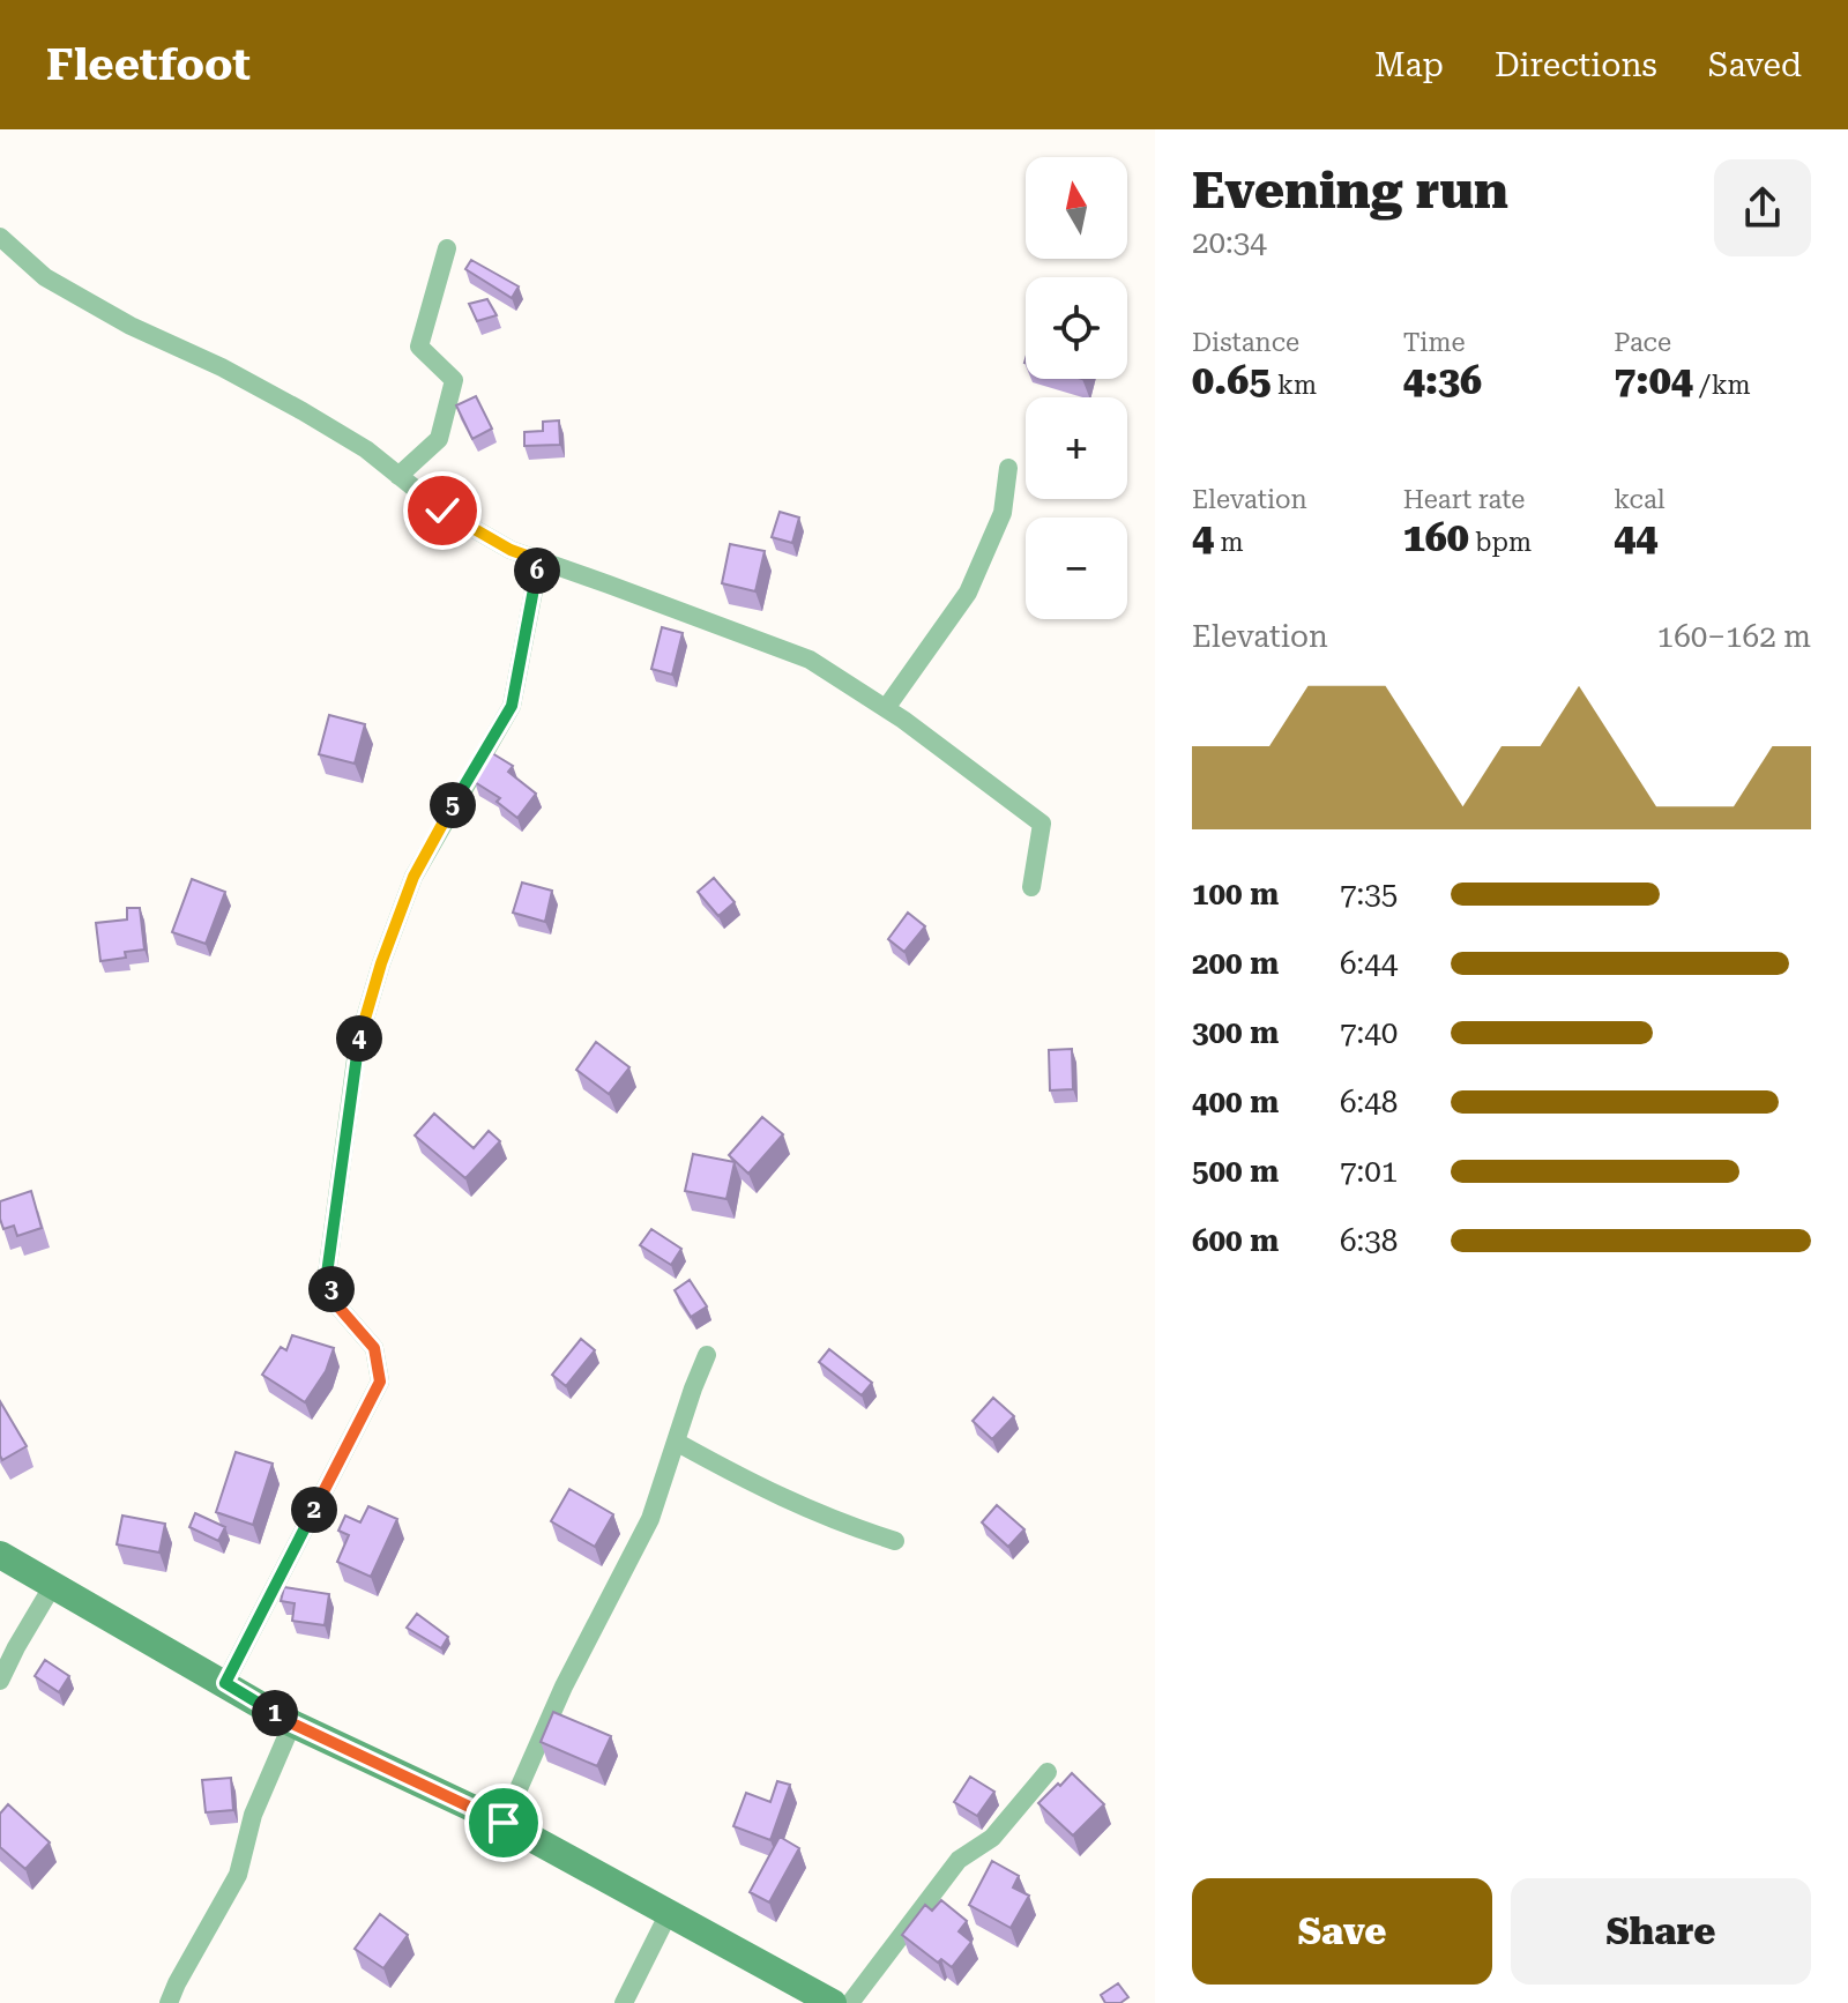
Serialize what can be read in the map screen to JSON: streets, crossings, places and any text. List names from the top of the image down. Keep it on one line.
{"north":"top","page":{"header":"Fleetfoot","nav":["Map","Directions","Saved"],"heading":["Evening run","20:34"],"map_buttons":["+","−"],"stats":[["Distance","0.65 km"],["Time","4:36"],["Pace","7:04 /km"],["Elevation","4 m"],["Heart rate","160 bpm"],["kcal","44"]],"pins":["6","5","4","3","2","1"],"chart":["Elevation","160–162 m"],"list":[{"name":"100 m","note":"7:35"},{"name":"200 m","note":"6:44"},{"name":"300 m","note":"7:40"},{"name":"400 m","note":"6:48"},{"name":"500 m","note":"7:01"},{"name":"600 m","note":"6:38"}],"buttons":["Save","Share"]}}
